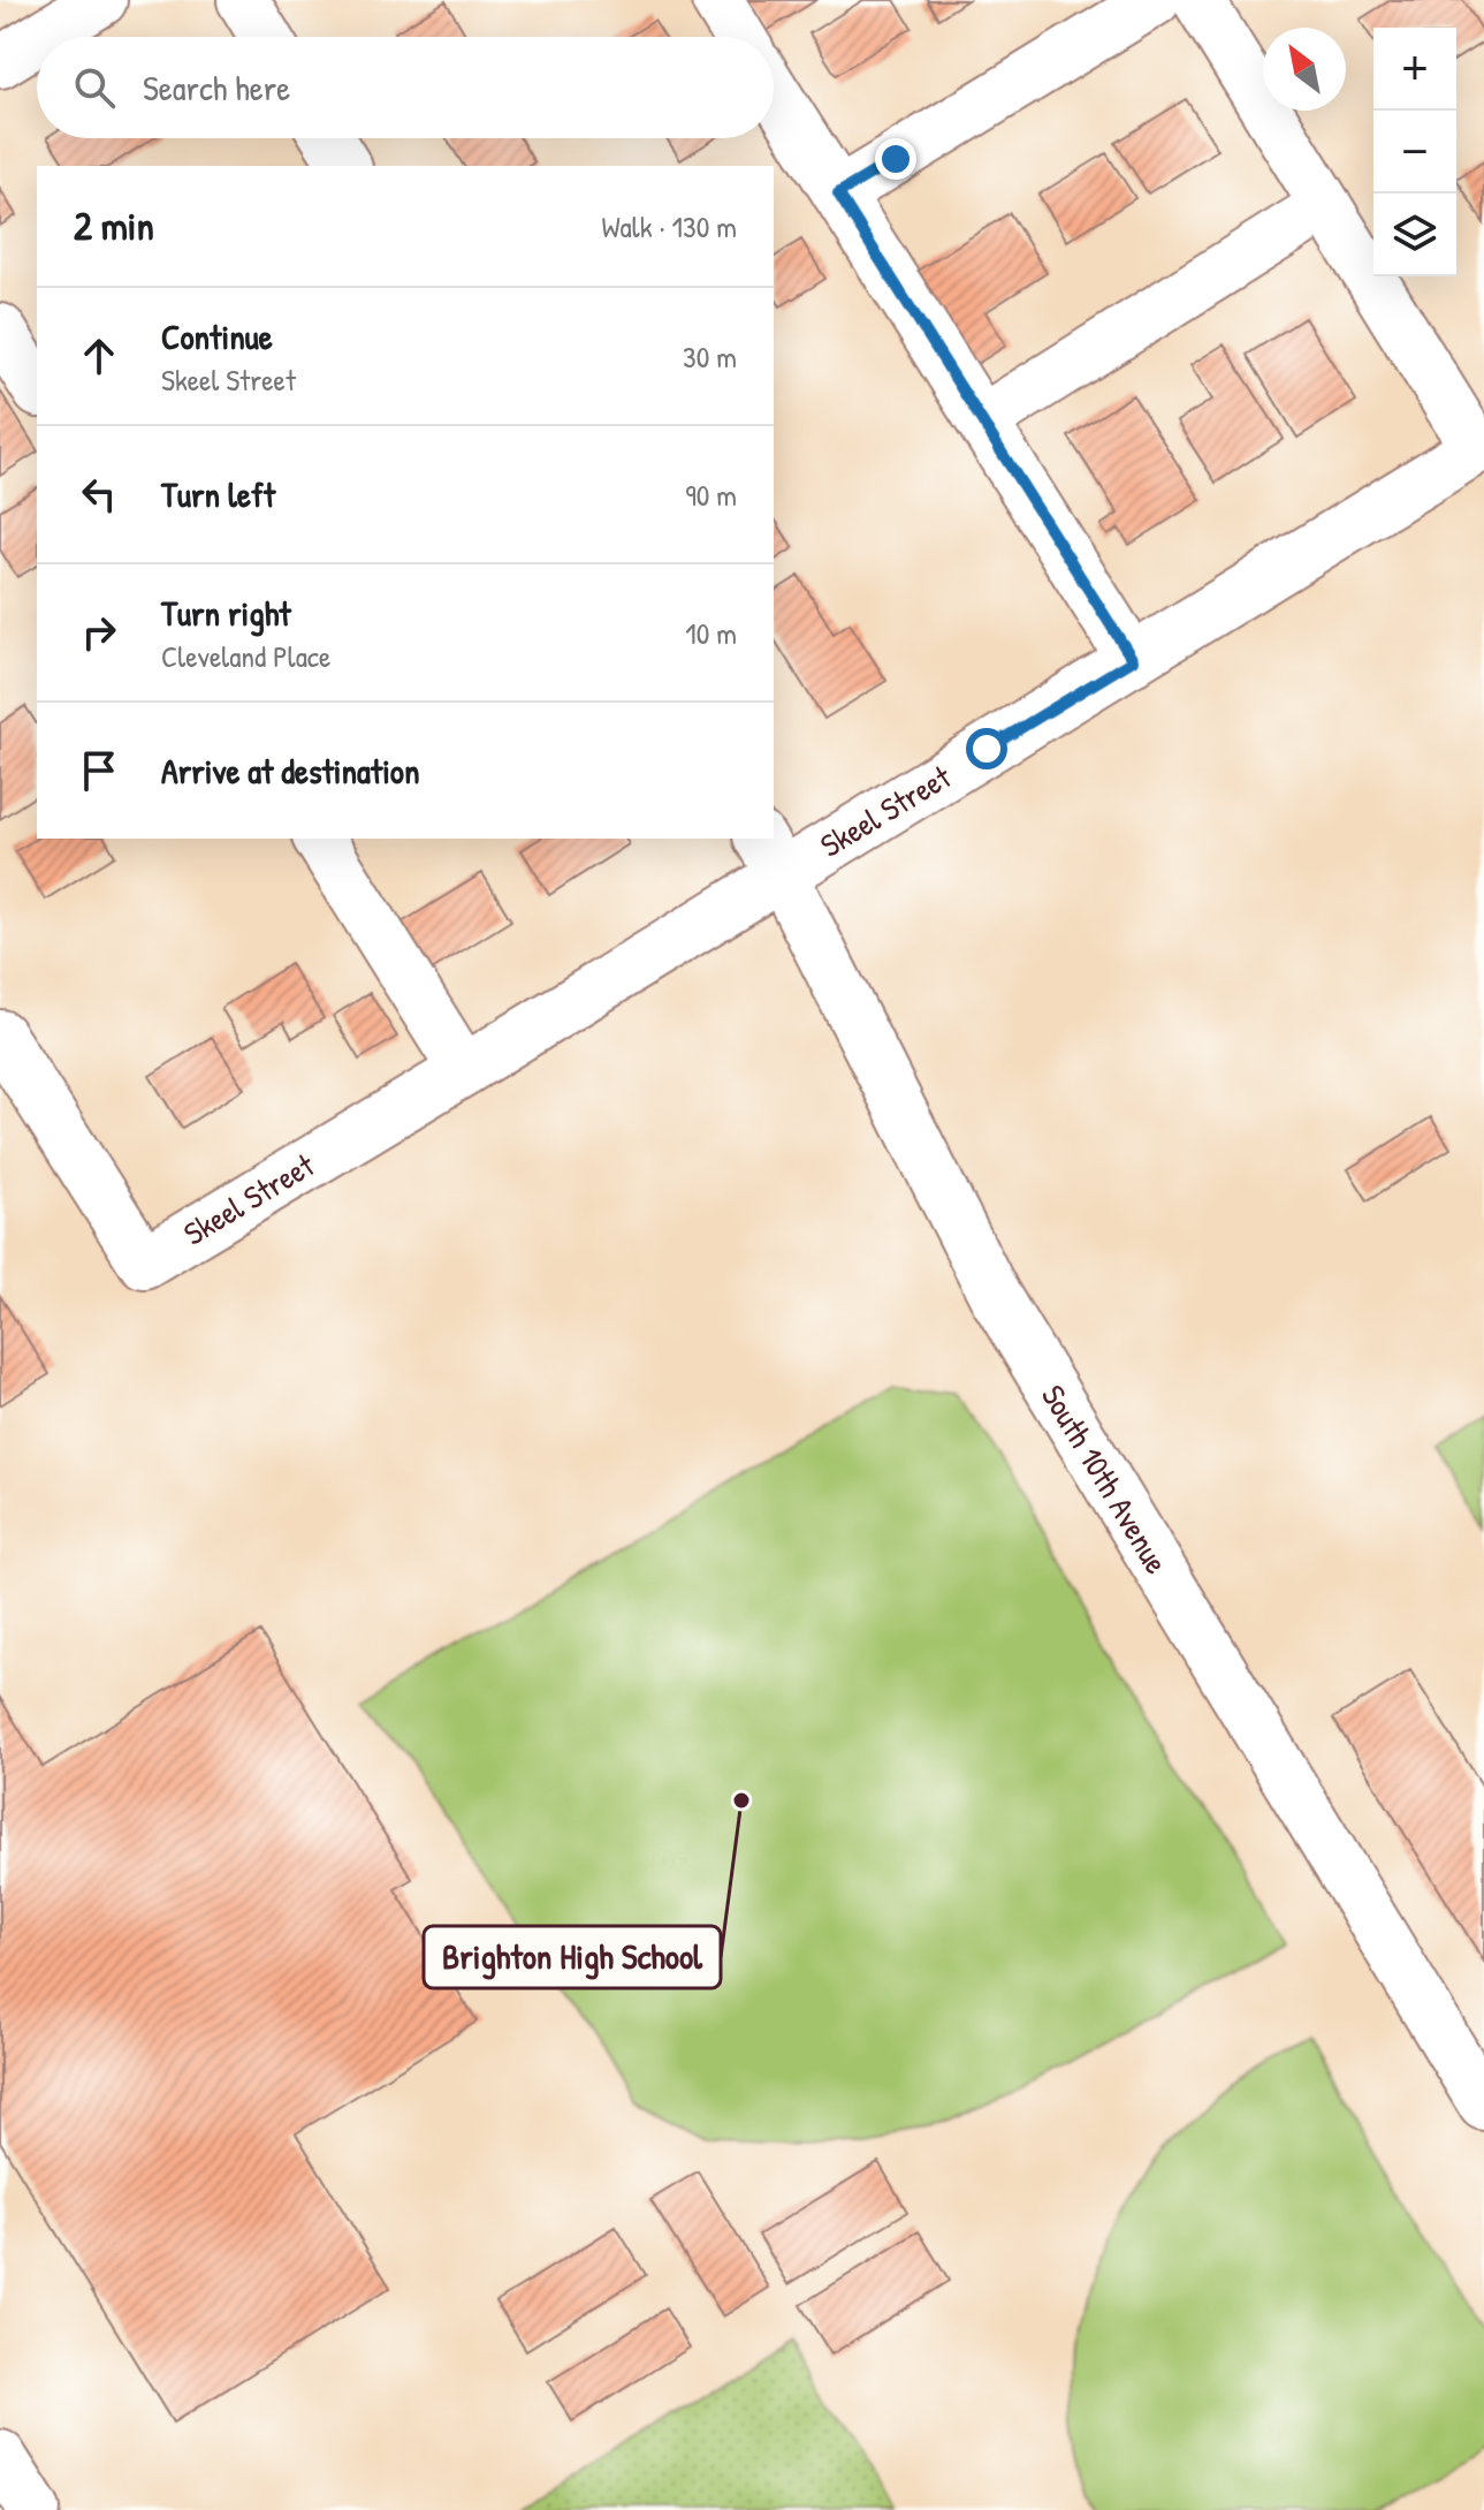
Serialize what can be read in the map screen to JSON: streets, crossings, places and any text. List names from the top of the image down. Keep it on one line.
{"streets":{"street":["Skeel Street","South 10th Avenue"]},"crossings":[["Skeel Street","South 10th Avenue"]],"places":["Brighton High School"],"north":"top left","page":{"map_buttons":["+","−"],"search":"Search here","heading":["2 min","Walk · 130 m"],"list":[["Continue","Skeel Street","30 m"],["Turn left","90 m"],["Turn right","Cleveland Place","10 m"],"Arrive at destination"]}}
